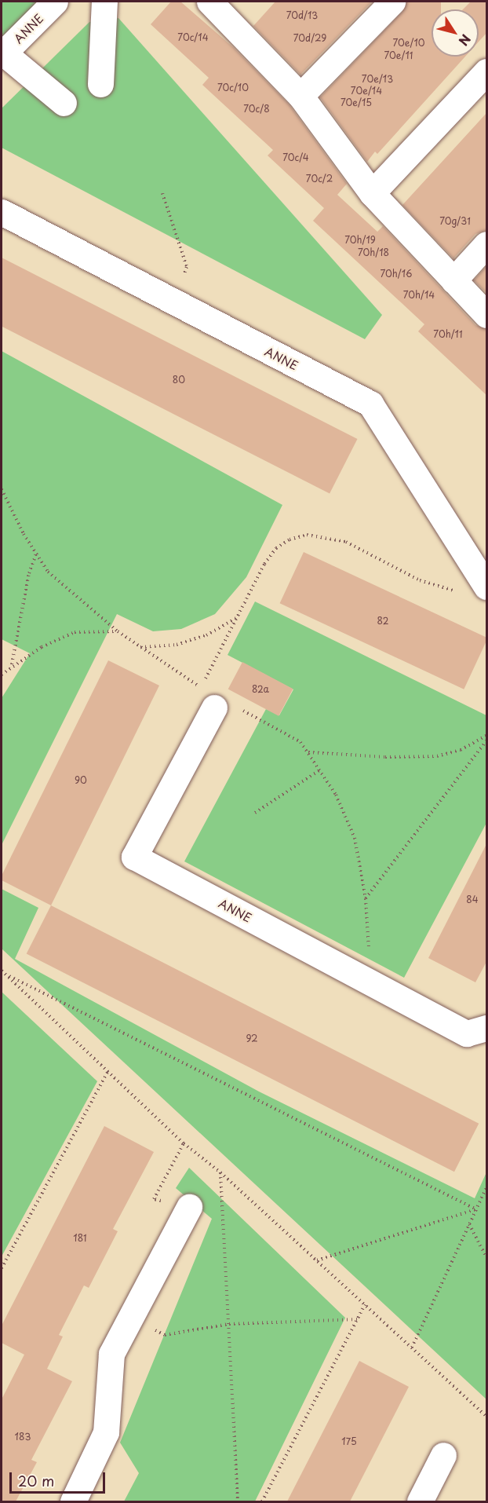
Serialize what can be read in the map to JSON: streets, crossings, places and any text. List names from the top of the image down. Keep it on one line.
{"streets":{"street":["ANNE"]},"house_numbers":["70d/13","70c/14","70d/29","70e/10","70e/11","70e/13","70c/10","70e/14","70e/15","70c/8","70c/4","70c/2","70g/31","70h/19","70h/18","70h/16","70h/14","70h/11","80","82","82a","90","84","92","181","183","175"],"scale_bar":"20 m","north":"bottom right"}
